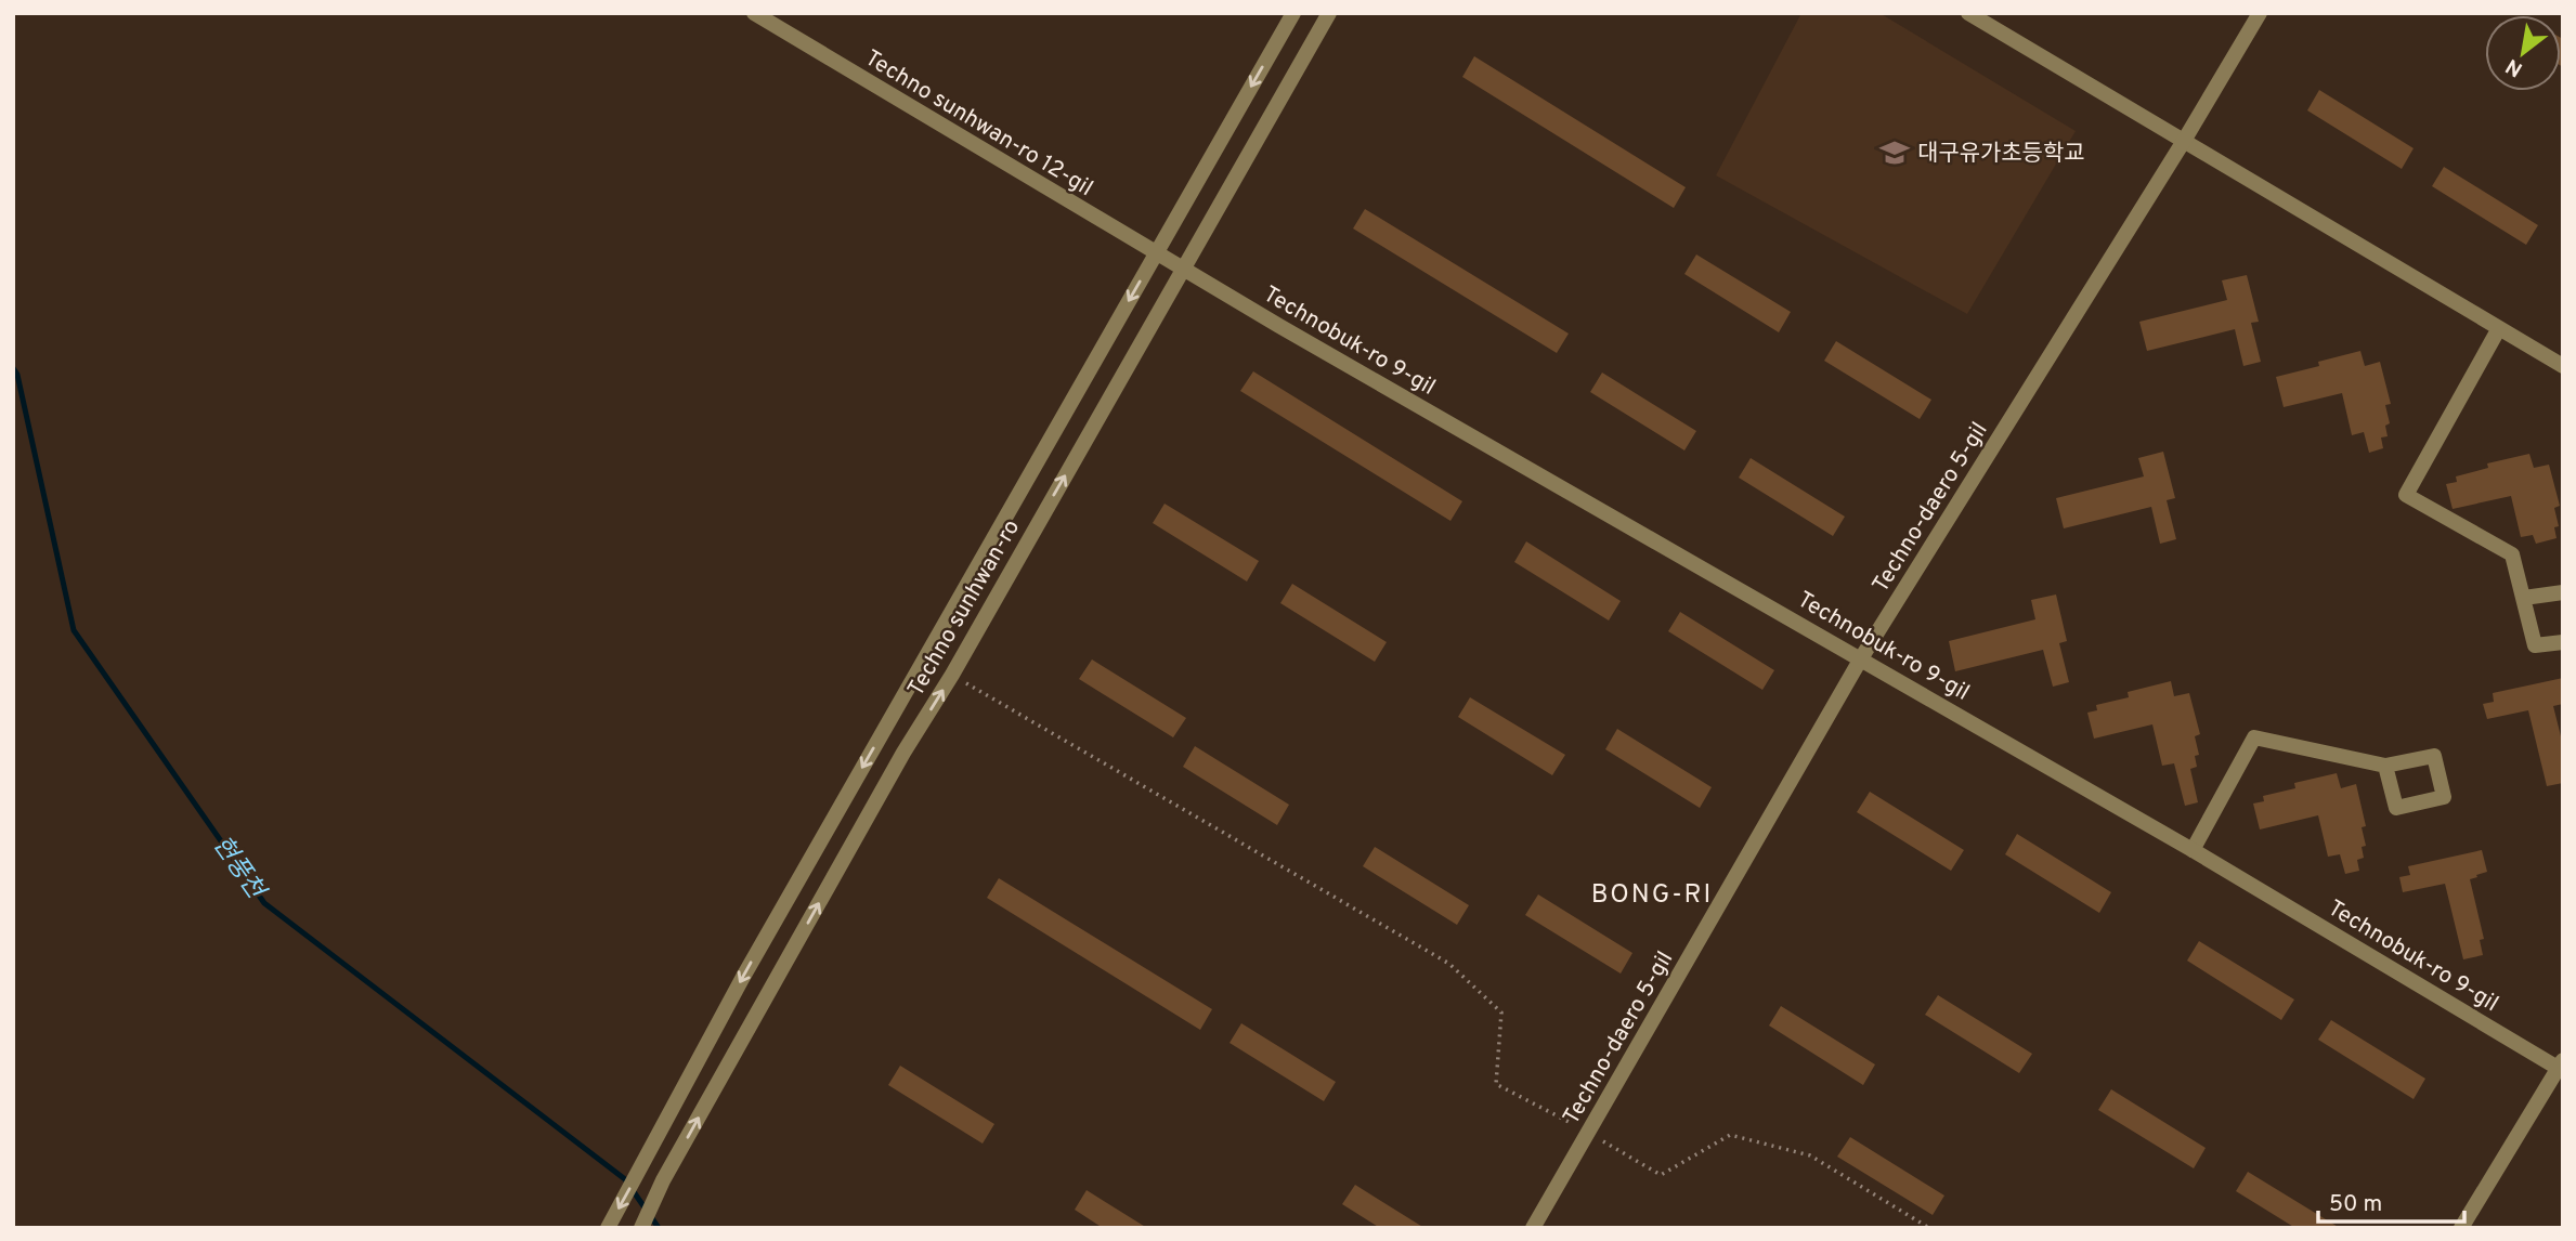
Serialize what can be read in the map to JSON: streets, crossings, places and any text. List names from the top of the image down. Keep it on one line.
{"streets":{"street":["Techno sunhwan-ro 12-gil","Technobuk-ro 9-gil","Techno-daero 5-gil","Techno sunhwan-ro"]},"crossings":[["Techno sunhwan-ro 12-gil","Technobuk-ro 9-gil"],["Techno sunhwan-ro 12-gil","Techno sunhwan-ro"],["Technobuk-ro 9-gil","Techno-daero 5-gil"],["Technobuk-ro 9-gil","Techno sunhwan-ro"]],"districts":["BONG-RI"],"water":["현풍천"],"places":{"school or university":["대구유가초등학교"]},"scale_bar":"50 m","north":"bottom left"}
